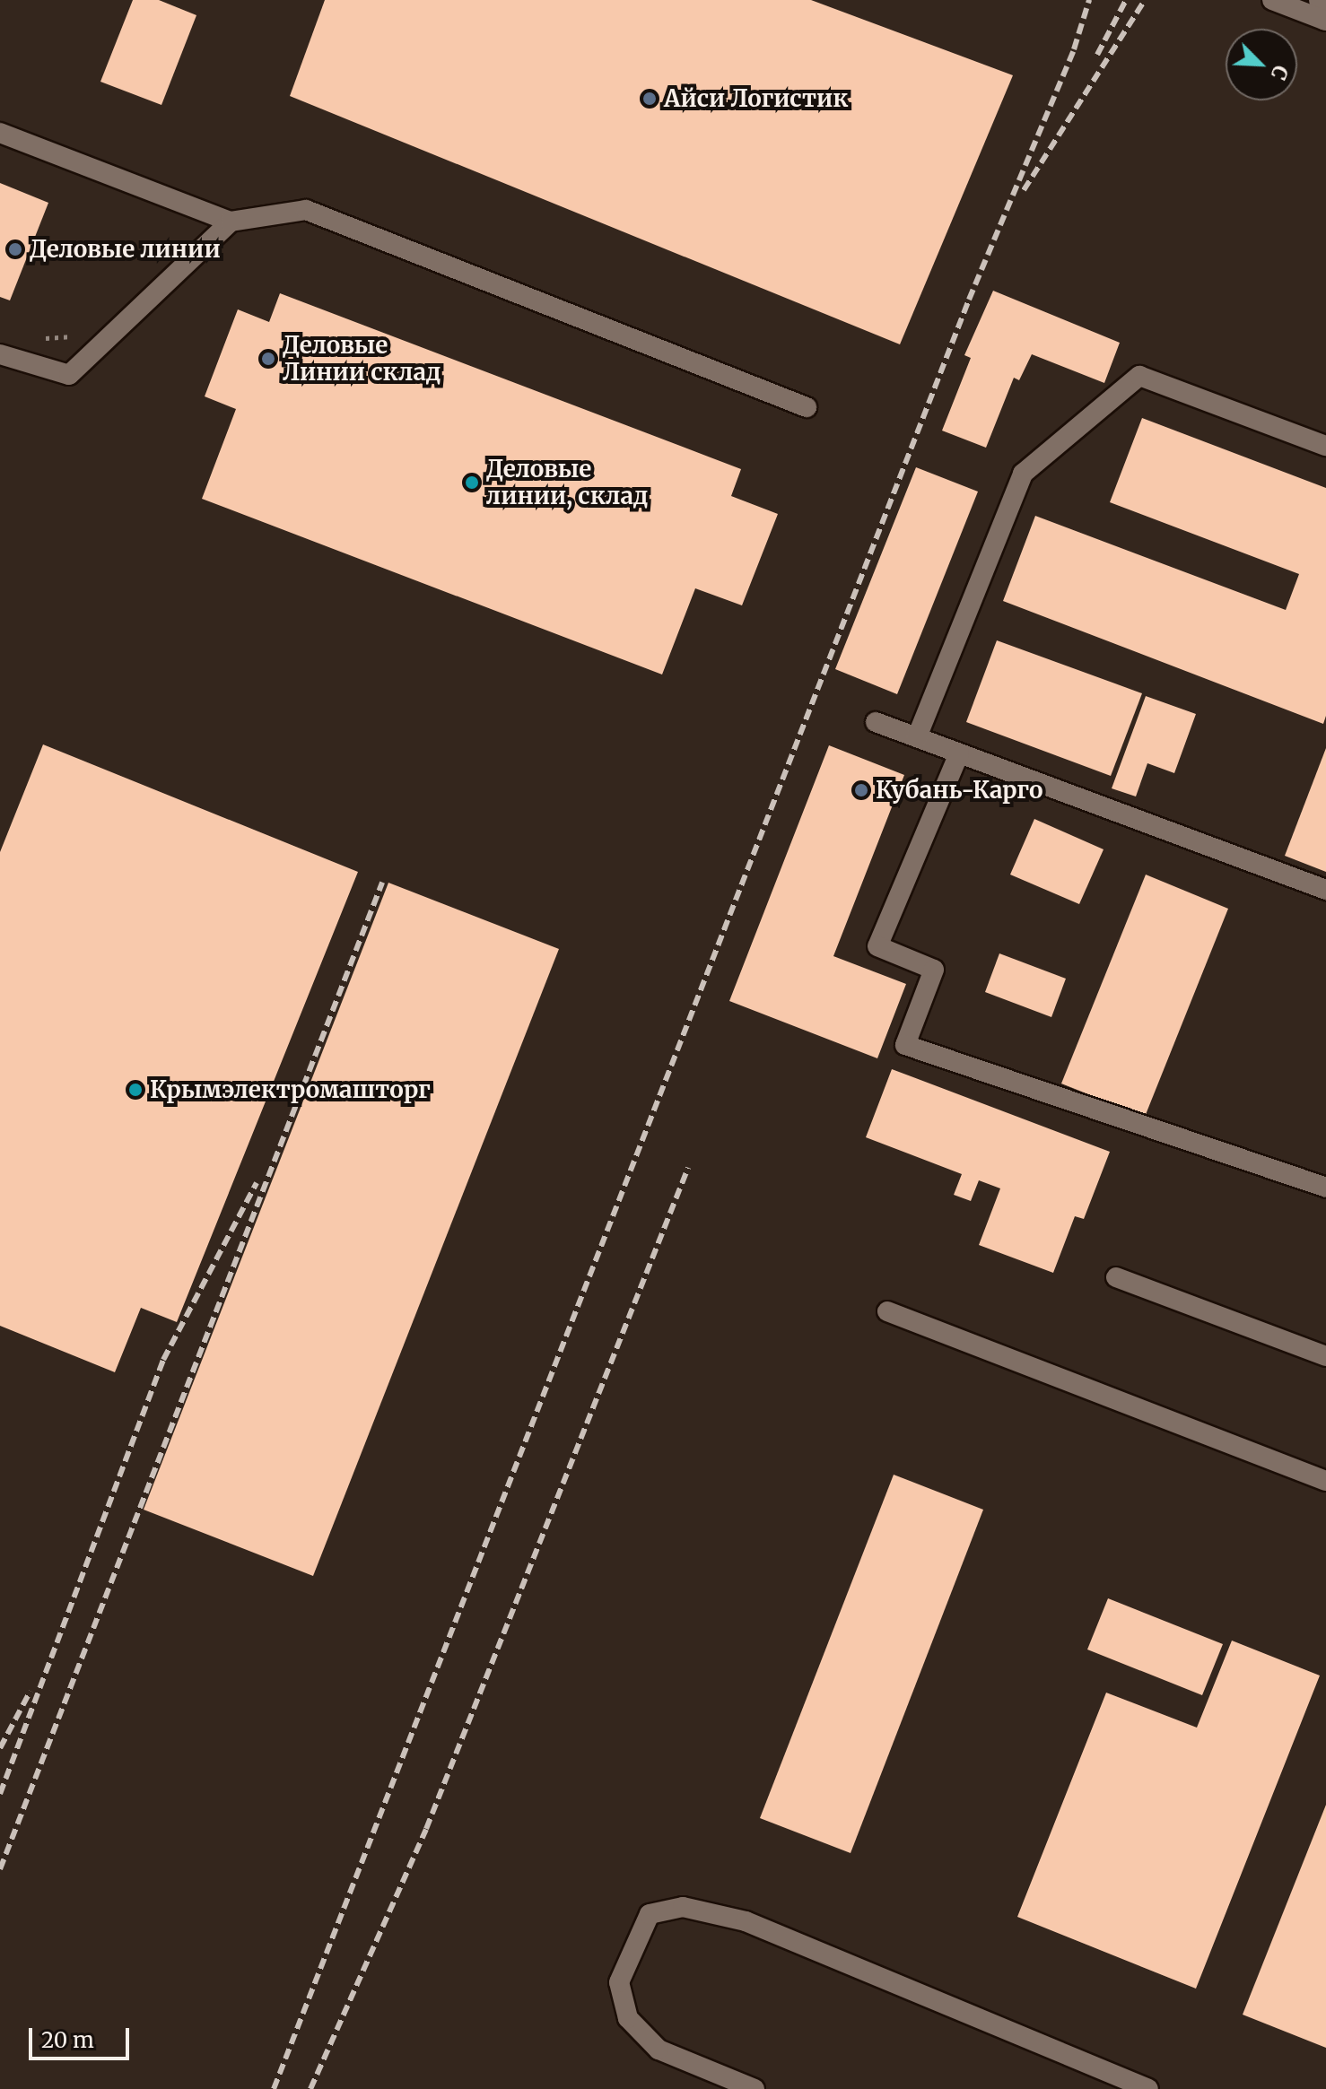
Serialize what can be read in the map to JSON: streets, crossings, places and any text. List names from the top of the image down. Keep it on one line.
{"places":["Айси Логистик","Деловые линии","Деловые Линии склад","Деловые линии, склад","Кубань-Карго","Крымэлектромашторг"],"scale_bar":"20 m","north":"bottom right"}
